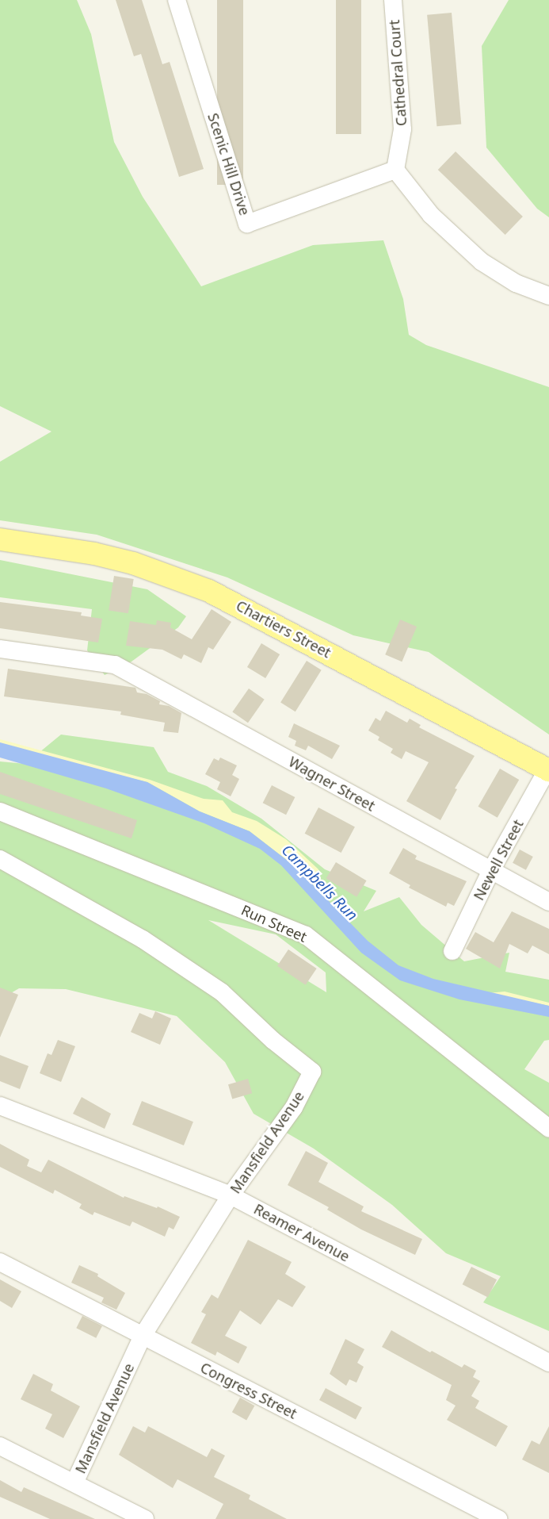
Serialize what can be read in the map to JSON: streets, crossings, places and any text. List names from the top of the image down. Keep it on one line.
{"streets":{"main road":["Chartiers Street"],"street":["Cathedral Court","Scenic Hill Drive","Wagner Street","Newell Street","Run Street","Mansfield Avenue","Reamer Avenue","Congress Street"]},"crossings":[["Cathedral Court","Scenic Hill Drive"],["Chartiers Street","Newell Street"],["Wagner Street","Newell Street"],["Mansfield Avenue","Reamer Avenue"],["Mansfield Avenue","Congress Street"]],"water":["Campbells Run"]}
